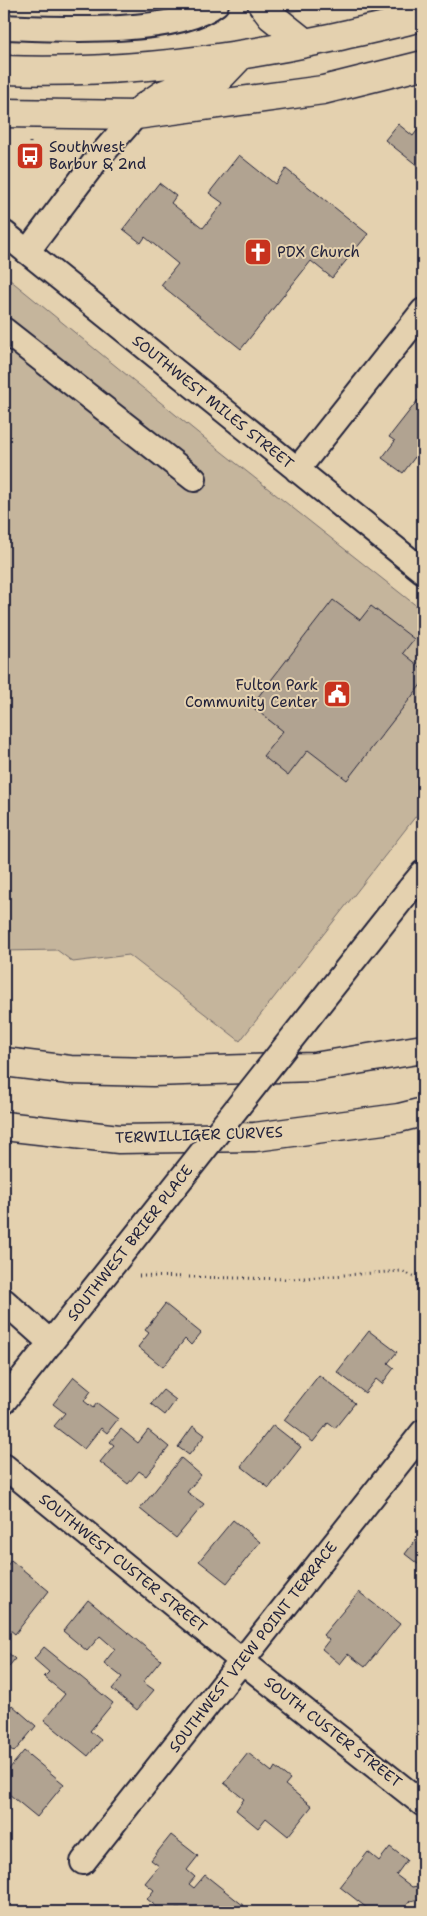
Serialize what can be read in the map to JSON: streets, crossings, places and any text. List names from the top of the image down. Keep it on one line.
{"streets":{"main road":["TERWILLIGER CURVES"],"street":["SOUTHWEST MILES STREET","SOUTHWEST BRIER PLACE","SOUTHWEST CUSTER STREET","SOUTHWEST VIEW POINT TERRACE","SOUTH CUSTER STREET"]},"crossings":[["SOUTHWEST CUSTER STREET","SOUTHWEST VIEW POINT TERRACE"],["SOUTHWEST CUSTER STREET","SOUTH CUSTER STREET"],["SOUTHWEST VIEW POINT TERRACE","SOUTH CUSTER STREET"]],"places":{"bus stop":["Southwest Barbur & 2nd"],"church":["PDX Church"],"public building":["Fulton Park Community Center"]}}
